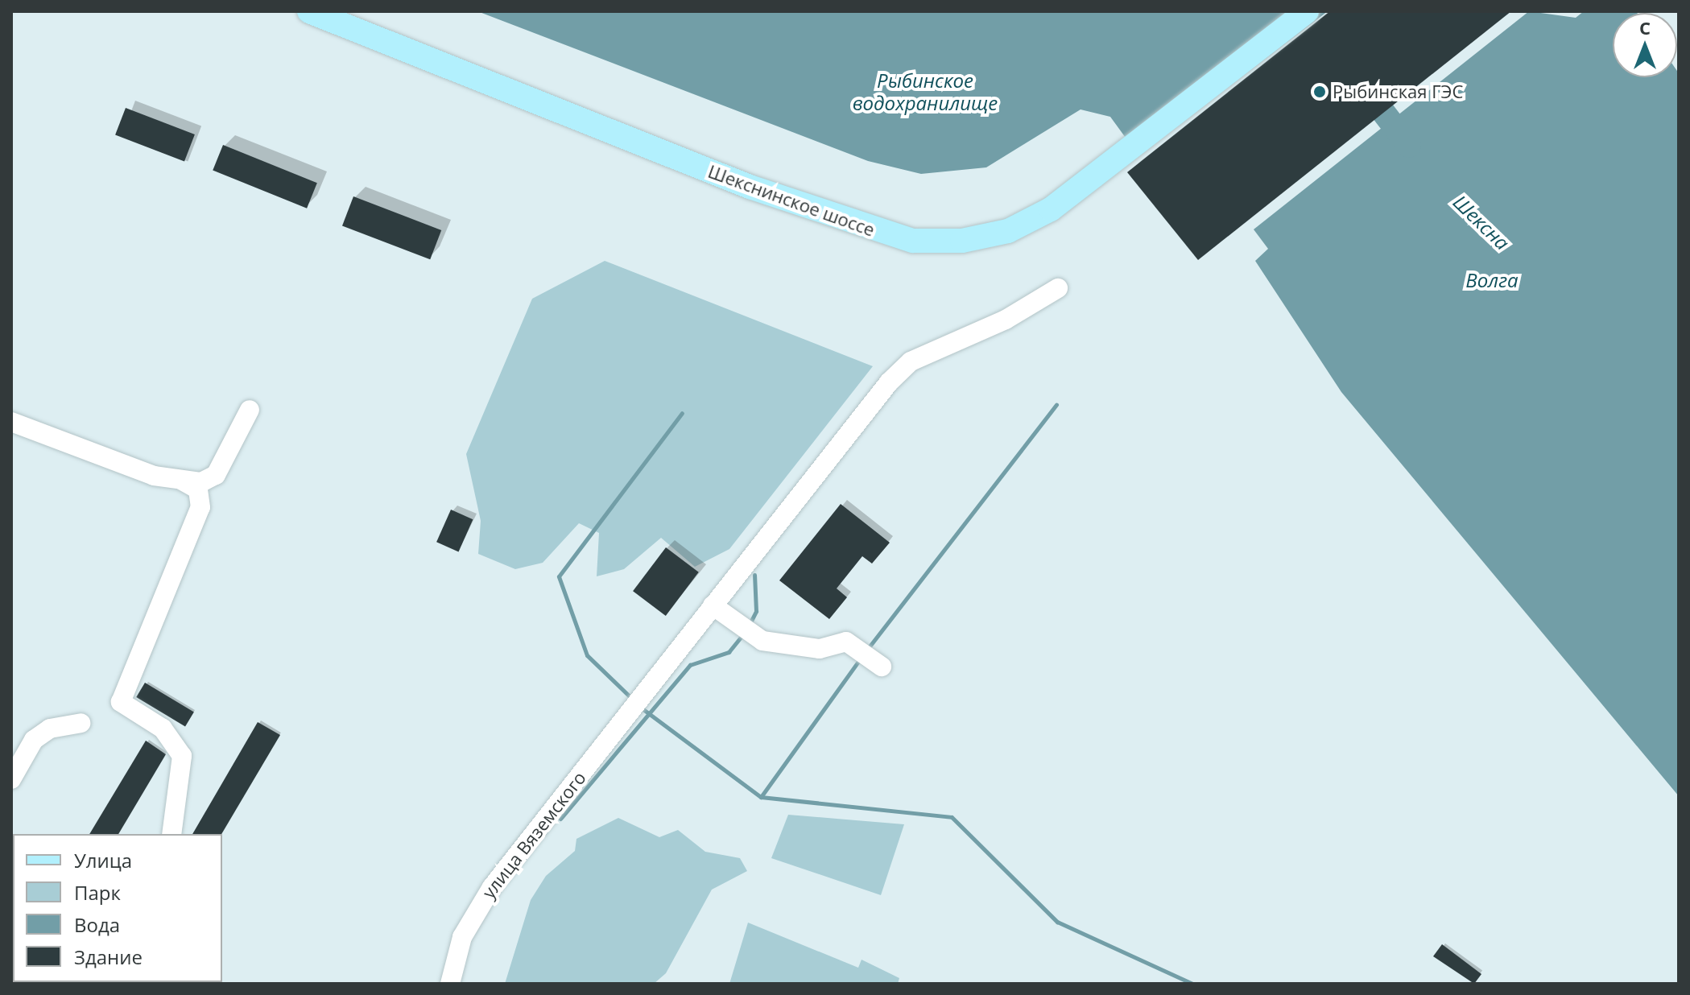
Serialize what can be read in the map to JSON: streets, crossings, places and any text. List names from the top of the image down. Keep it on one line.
{"streets":{"main road":["Шекснинское шоссе"],"street":["улица Вяземского"]},"water":["Рыбинское водохранилище","Шексна","Волга"],"places":["Рыбинская ГЭС"],"legend":["Улица","Парк","Вода","Здание"],"north":"top"}
